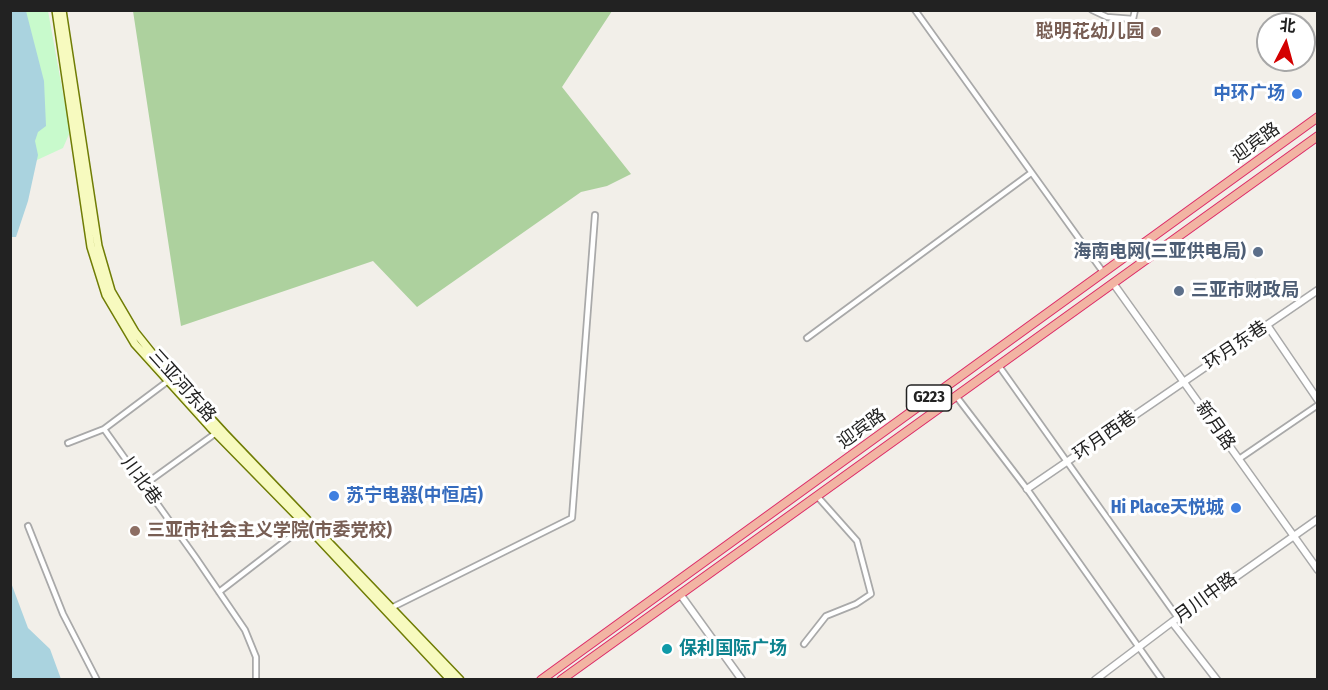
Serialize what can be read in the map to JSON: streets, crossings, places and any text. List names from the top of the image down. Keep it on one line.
{"streets":{"highway":["迎宾路","G223"],"main road":["三亚河东路"],"street":["环月东巷","新月路","环月西巷","川北巷","月川中路"]},"crossings":[["迎宾路","新月路"],["环月东巷","新月路"],["环月东巷","环月西巷"],["新月路","环月西巷"],["新月路","月川中路"]],"places":["聪明花幼儿园","中环广场","海南电网(三亚供电局)","三亚市财政局","苏宁电器(中恒店)","Hi Place天悦城","三亚市社会主义学院(市委党校)","保利国际广场"],"north":"top"}
